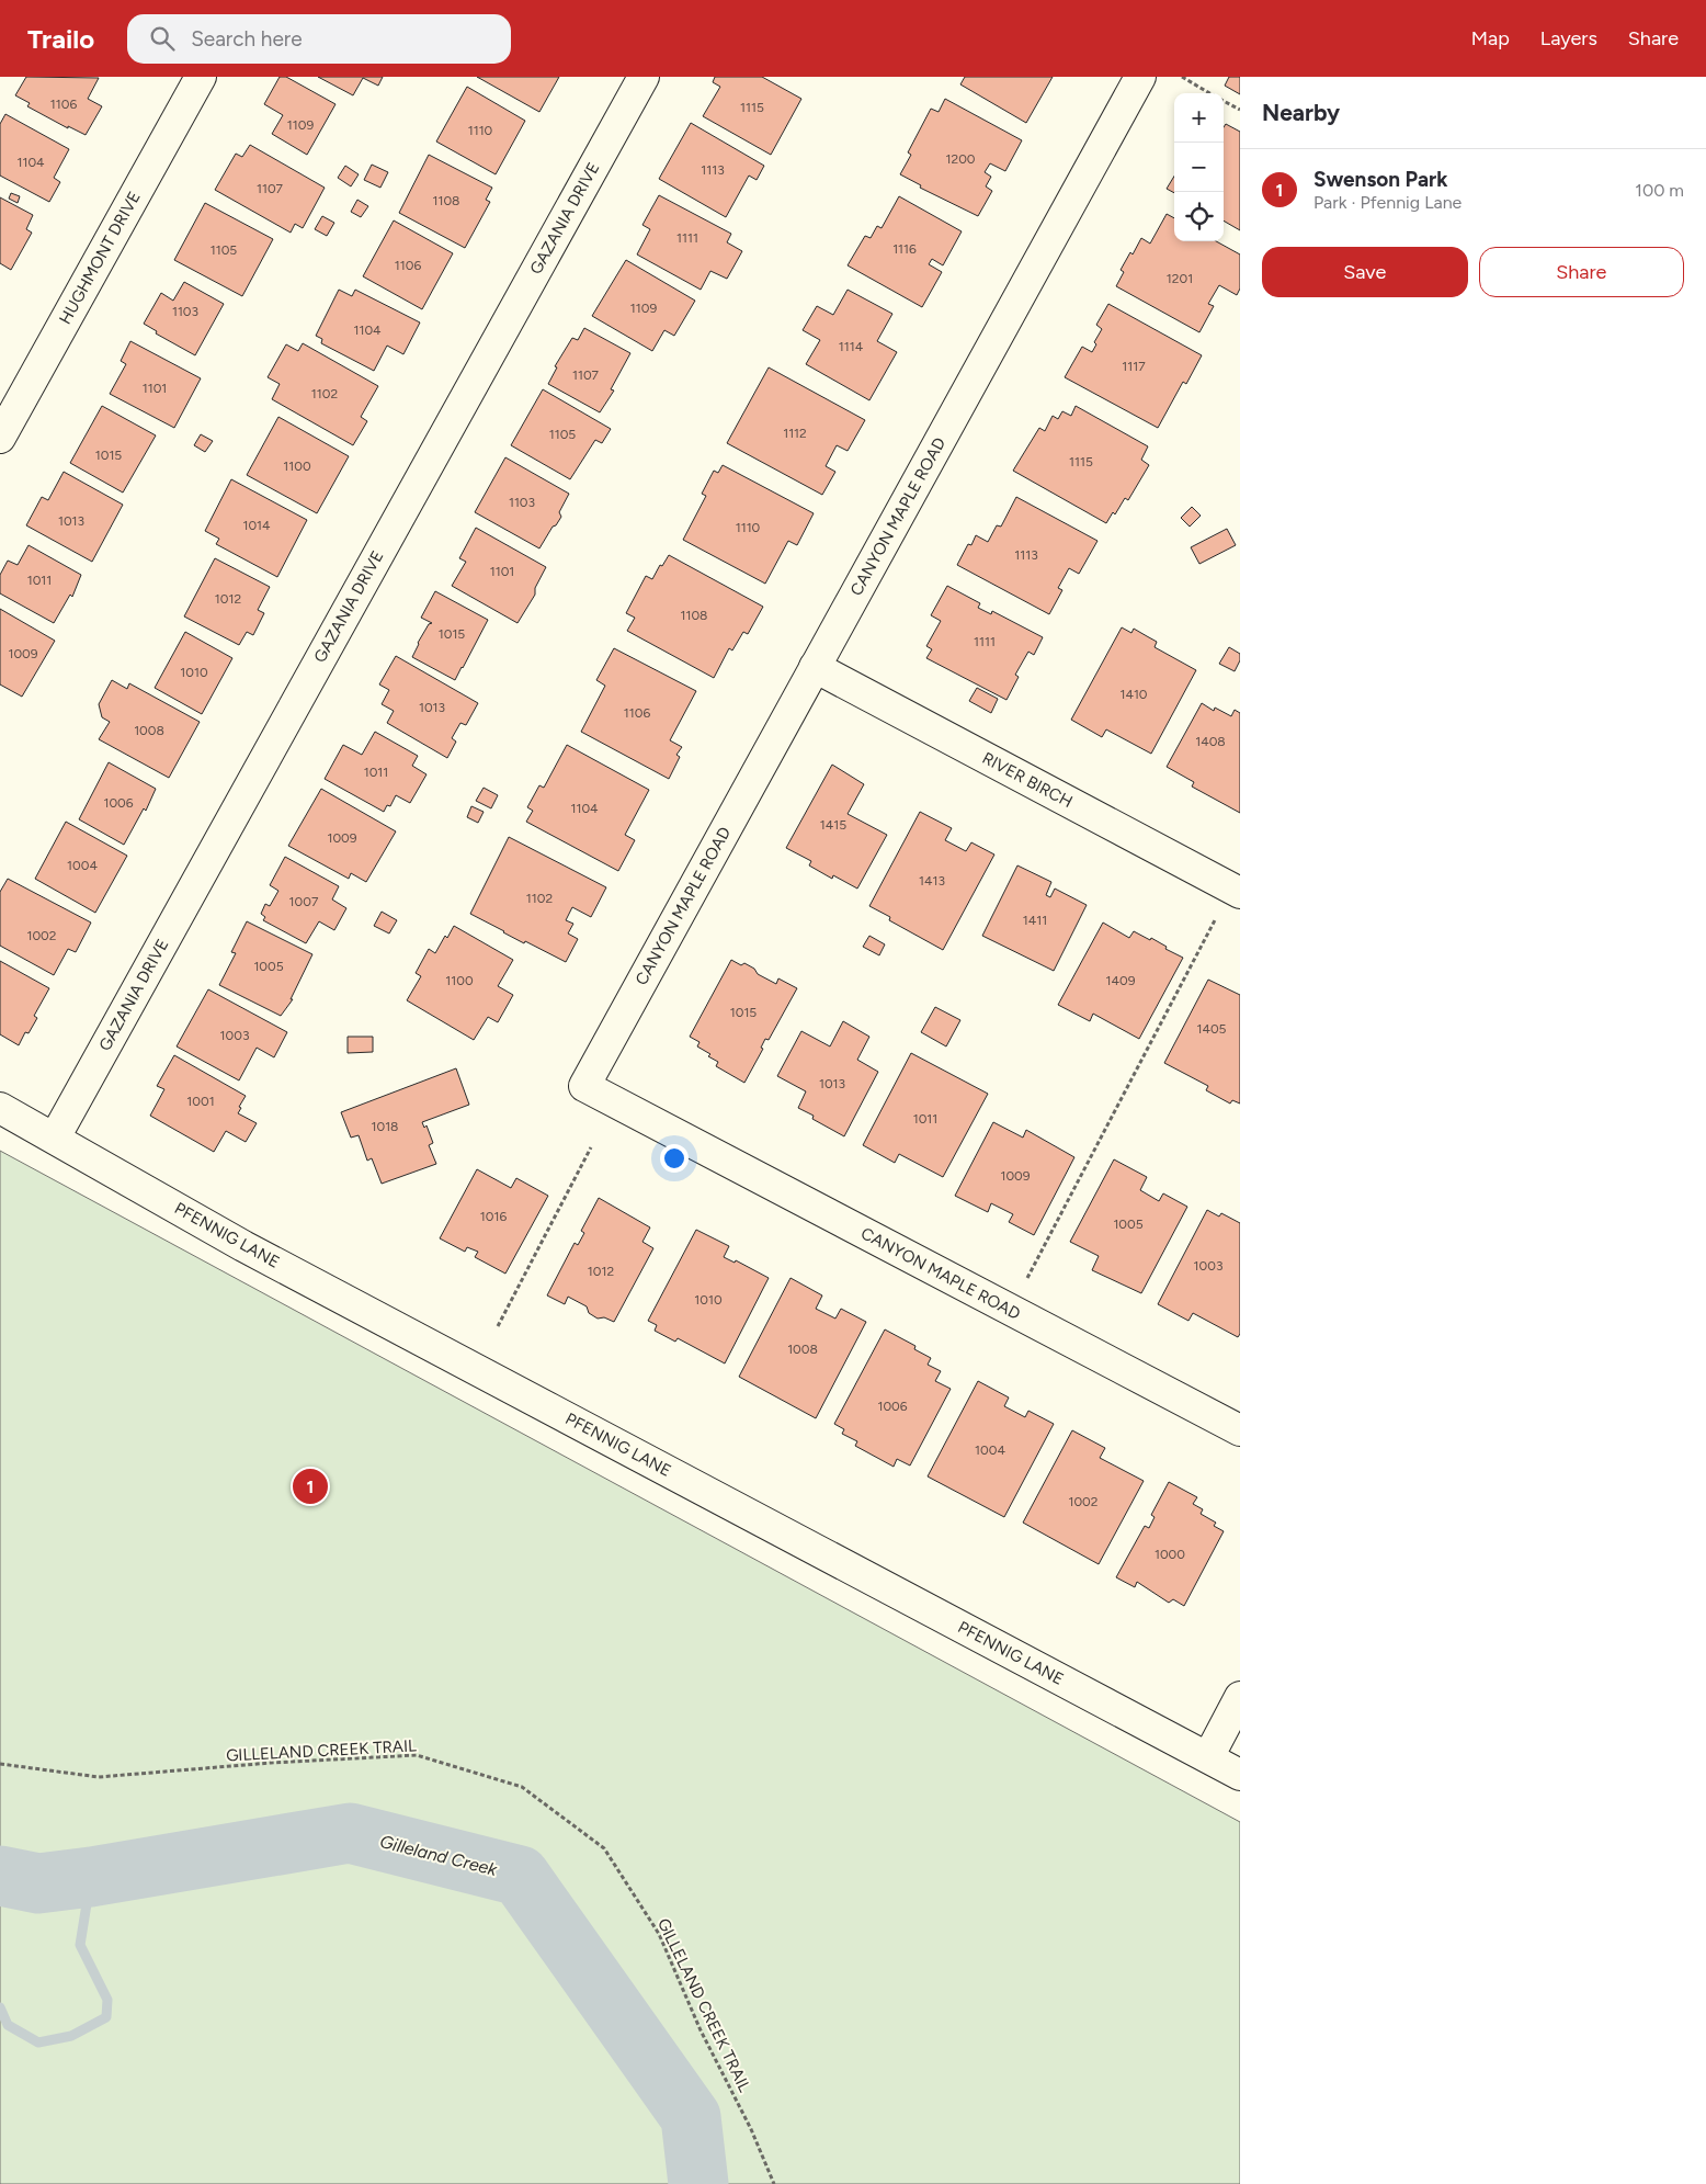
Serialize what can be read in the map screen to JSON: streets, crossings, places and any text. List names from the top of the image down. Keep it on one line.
{"streets":{"street":["GAZANIA DRIVE","HUGHMONT DRIVE","CANYON MAPLE ROAD","RIVER BIRCH","PFENNIG LANE"],"path":["GILLELAND CREEK TRAIL"]},"crossings":[["GAZANIA DRIVE","PFENNIG LANE"],["CANYON MAPLE ROAD","RIVER BIRCH"]],"water":["Gilleland Creek"],"house_numbers":["1106","1115","1109","1110","1200","1104","1113","1107","1108","1111","1116","1105","1106","1201","1109","1103","1104","1114","1117","1107","1101","1102","1112","1105","1015","1115","1100","1103","1013","1014","1110","1113","1101","1011","1012","1108","1015","1111","1009","1010","1410","1013","1106","1008","1408","1011","1006","1104","1415","1009","1004","1413","1102","1007","1411","1002","1005","1100","1409","1015","1405","1003","1013","1001","1011","1018","1009","1016","1005","1003","1012","1010","1008","1006","1004","1002","1000"],"page":{"header":"Trailo","search":"Search here","nav":["Map","Layers","Share"],"heading":"Nearby","map_buttons":["+","−"],"list":[{"mark":"1","name":"Swenson Park","note":"Park · Pfennig Lane","value":"100 m"}],"buttons":["Save","Share"],"pins":"1"}}
